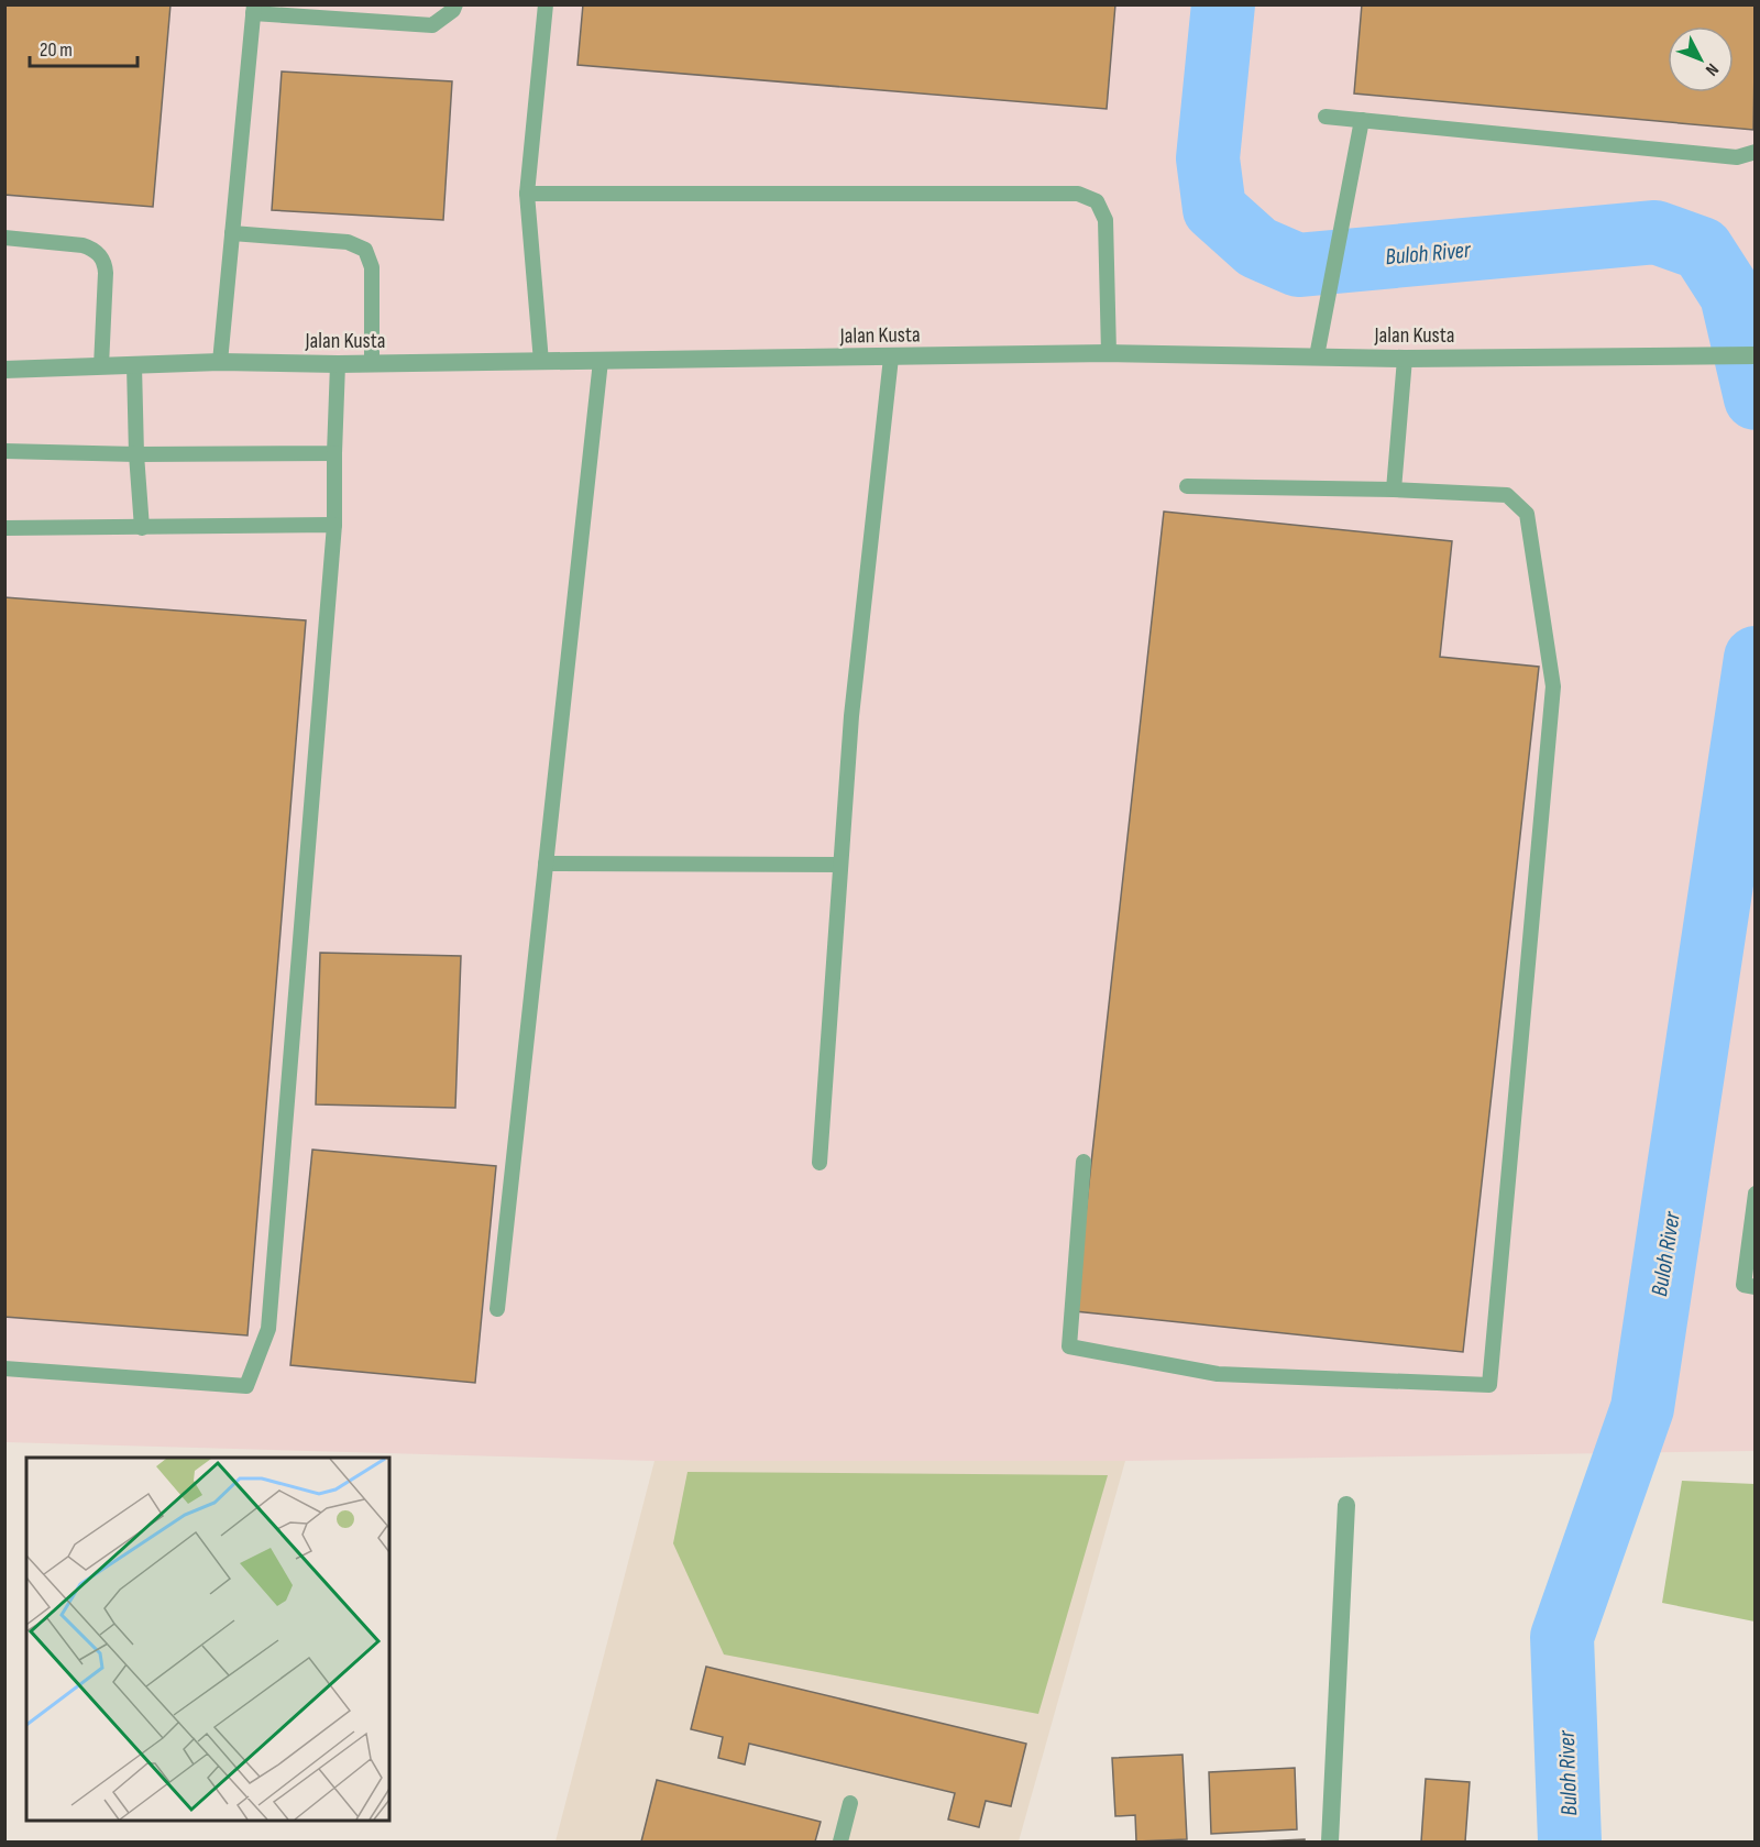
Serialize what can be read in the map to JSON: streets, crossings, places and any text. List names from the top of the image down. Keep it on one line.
{"streets":{"street":["Jalan Kusta"]},"water":["Buloh River"],"scale_bar":"20 m","north":"bottom right"}
